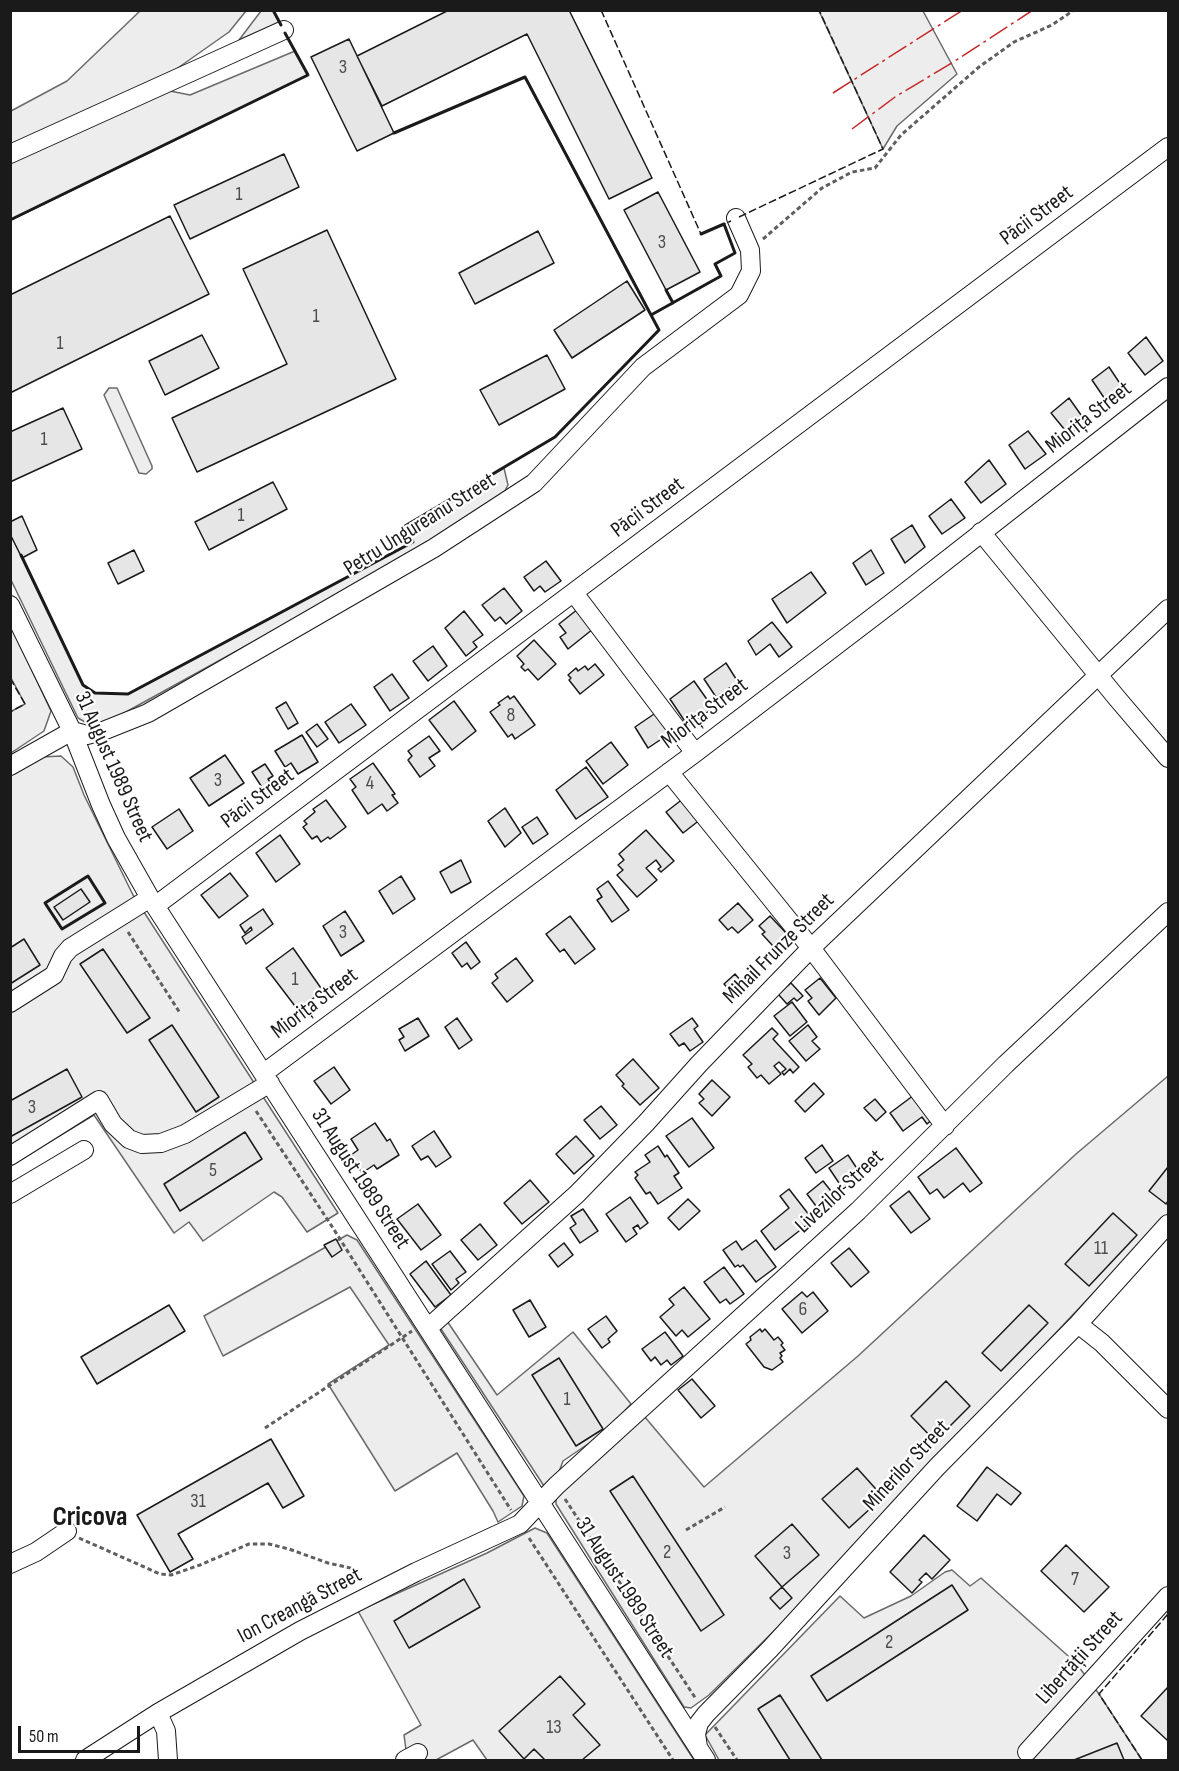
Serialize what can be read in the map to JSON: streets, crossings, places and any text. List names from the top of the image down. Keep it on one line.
{"streets":{"street":["Păcii Street","Miorița Street","Petru Ungureanu Street","31 August 1989 Street","Mihail Frunze Street","Livezilor Street","Minerilor Street","Ion Creangă Street","Libertății Street"]},"crossings":[["Păcii Street","31 August 1989 Street"],["Miorița Street","31 August 1989 Street"],["Petru Ungureanu Street","31 August 1989 Street"],["31 August 1989 Street","Mihail Frunze Street"],["31 August 1989 Street","Livezilor Street"],["31 August 1989 Street","Minerilor Street"],["31 August 1989 Street","Ion Creangă Street"],["Livezilor Street","Ion Creangă Street"]],"districts":["Cricova"],"house_numbers":["3","1","3","1","1","1","1","8","3","4","3","1","3","5","11","6","1","31","2","3","7","2","13"],"scale_bar":"50 m"}
